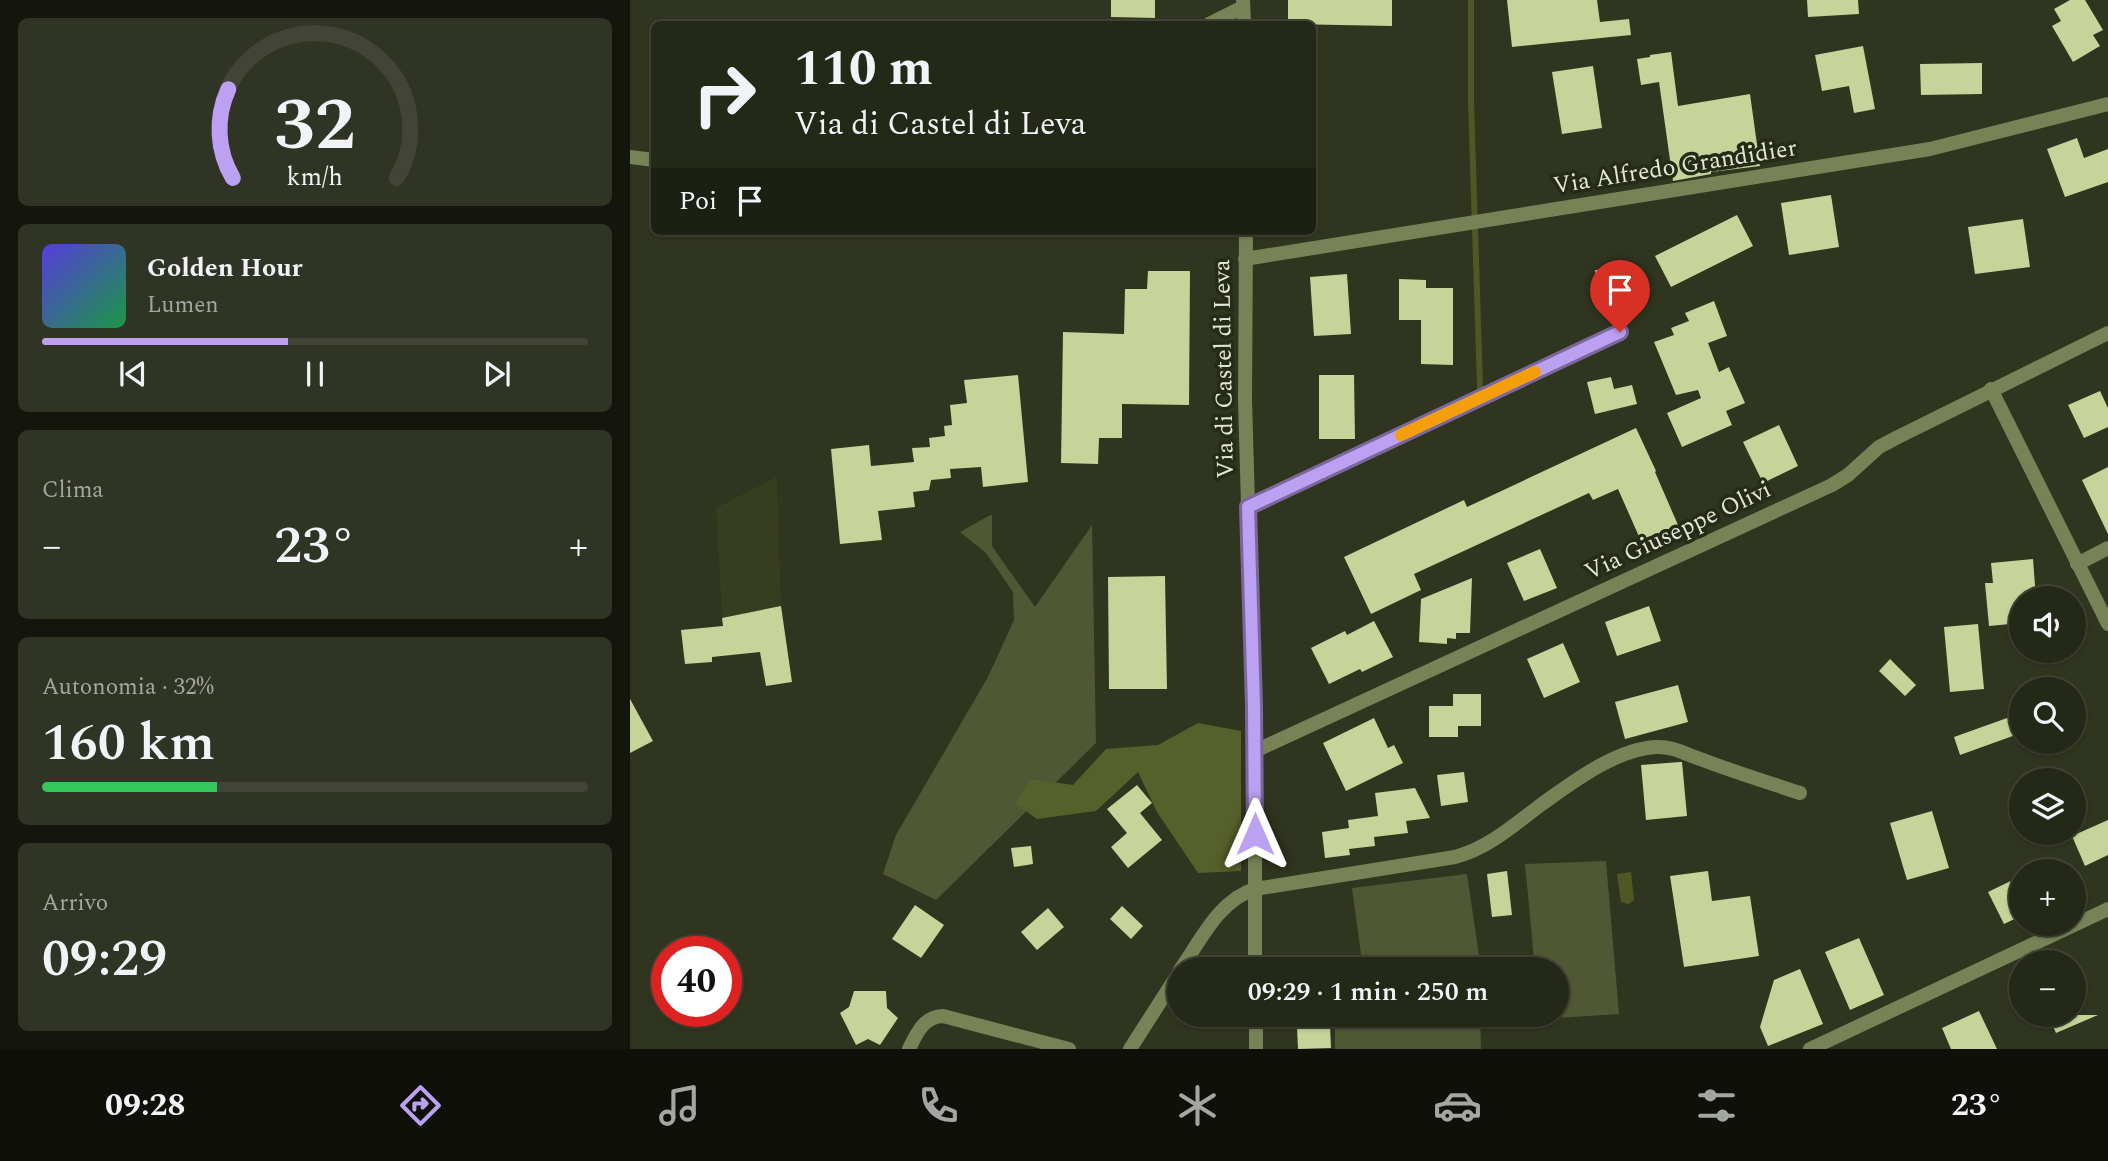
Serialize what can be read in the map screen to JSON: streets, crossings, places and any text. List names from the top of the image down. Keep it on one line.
{"streets":{"street":["Via Alfredo Grandidier","Via di Castel di Leva","Via Giuseppe Olivi"]},"crossings":[["Via Alfredo Grandidier","Via di Castel di Leva"],["Via di Castel di Leva","Via Giuseppe Olivi"]],"page":{"turn":["110 m","Via di Castel di Leva"],"then":"Poi","song":["Golden Hour","Lumen"],"tile":["Clima",["Autonomia · 32%","160 km"],["Arrivo","09:29"]],"heat":["−","23°","+"],"map_buttons":["+","−"],"limit":"40","trip":"09:29 · 1 min · 250 m","tabs":["09:28","23°"],"gauge":["32","km/h"]}}
